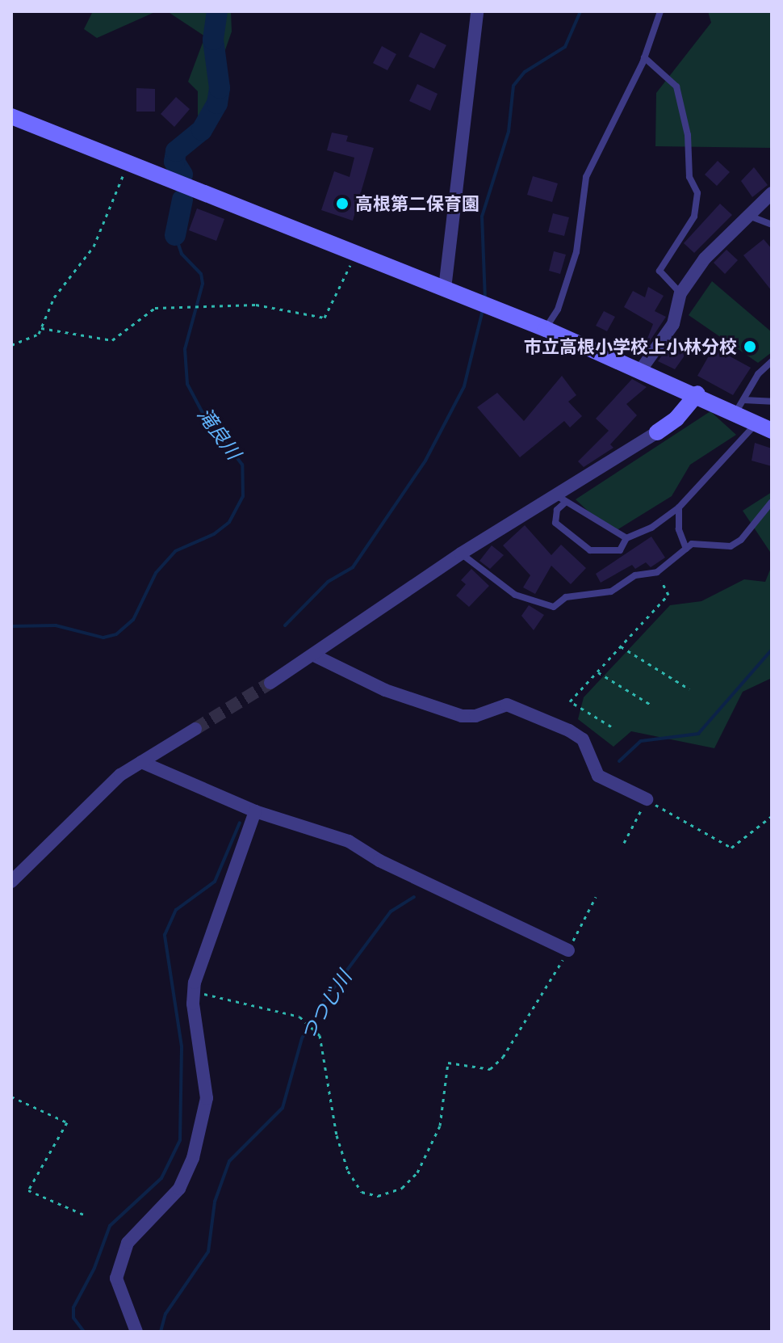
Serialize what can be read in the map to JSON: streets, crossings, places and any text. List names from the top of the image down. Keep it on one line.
{"water":["滝良川","つつじ川"],"places":["高根第二保育園","市立高根小学校上小林分校"]}
